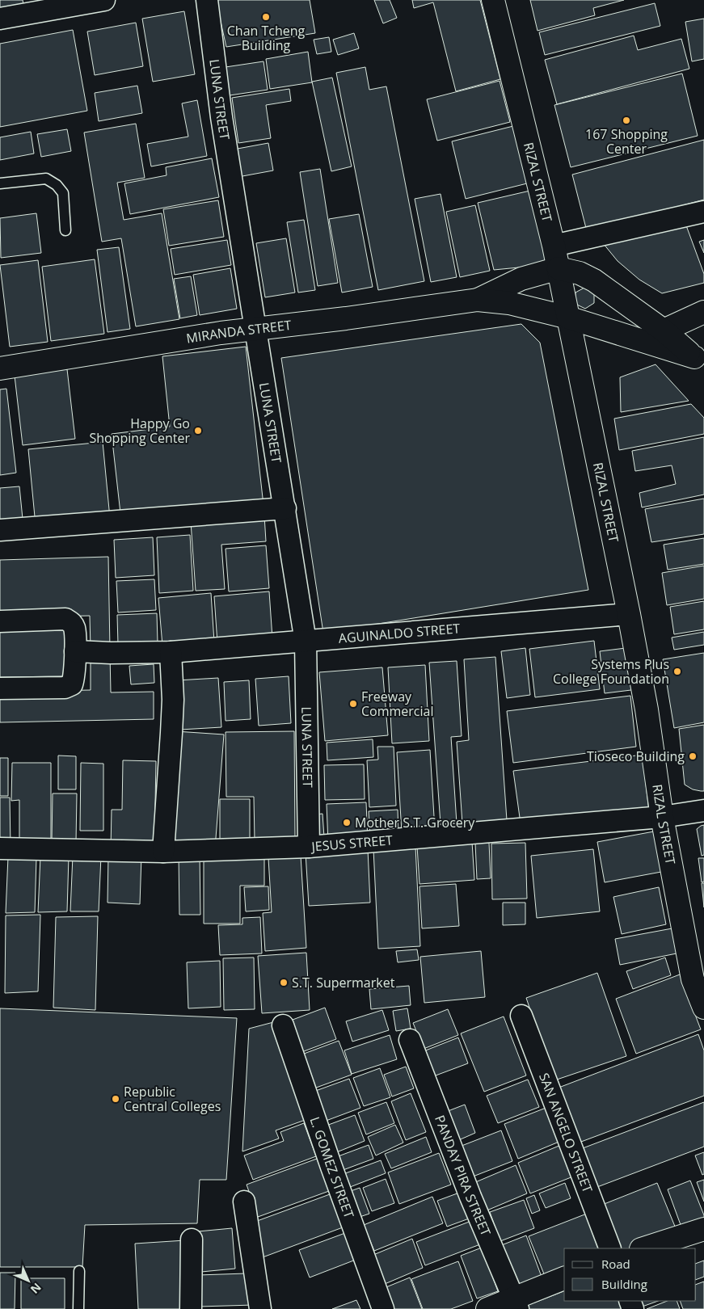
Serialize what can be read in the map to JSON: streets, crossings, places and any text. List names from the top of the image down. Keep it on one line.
{"streets":{"main road":["RIZAL STREET","MIRANDA STREET"],"street":["LUNA STREET","AGUINALDO STREET","JESUS STREET","SAN ANGELO STREET","L. GOMEZ STREET","PANDAY PIRA STREET"]},"crossings":[["LUNA STREET","MIRANDA STREET"],["LUNA STREET","AGUINALDO STREET"],["LUNA STREET","JESUS STREET"],["RIZAL STREET","MIRANDA STREET"],["RIZAL STREET","AGUINALDO STREET"],["RIZAL STREET","JESUS STREET"]],"places":["Chan Tcheng Building","167 Shopping Center","Happy Go Shopping Center","Systems Plus College Foundation","Freeway Commercial","Tioseco Building","Mother S.T. Grocery","S.T. Supermarket","Republic Central Colleges"],"legend":["Road","Building"],"north":"bottom right"}
